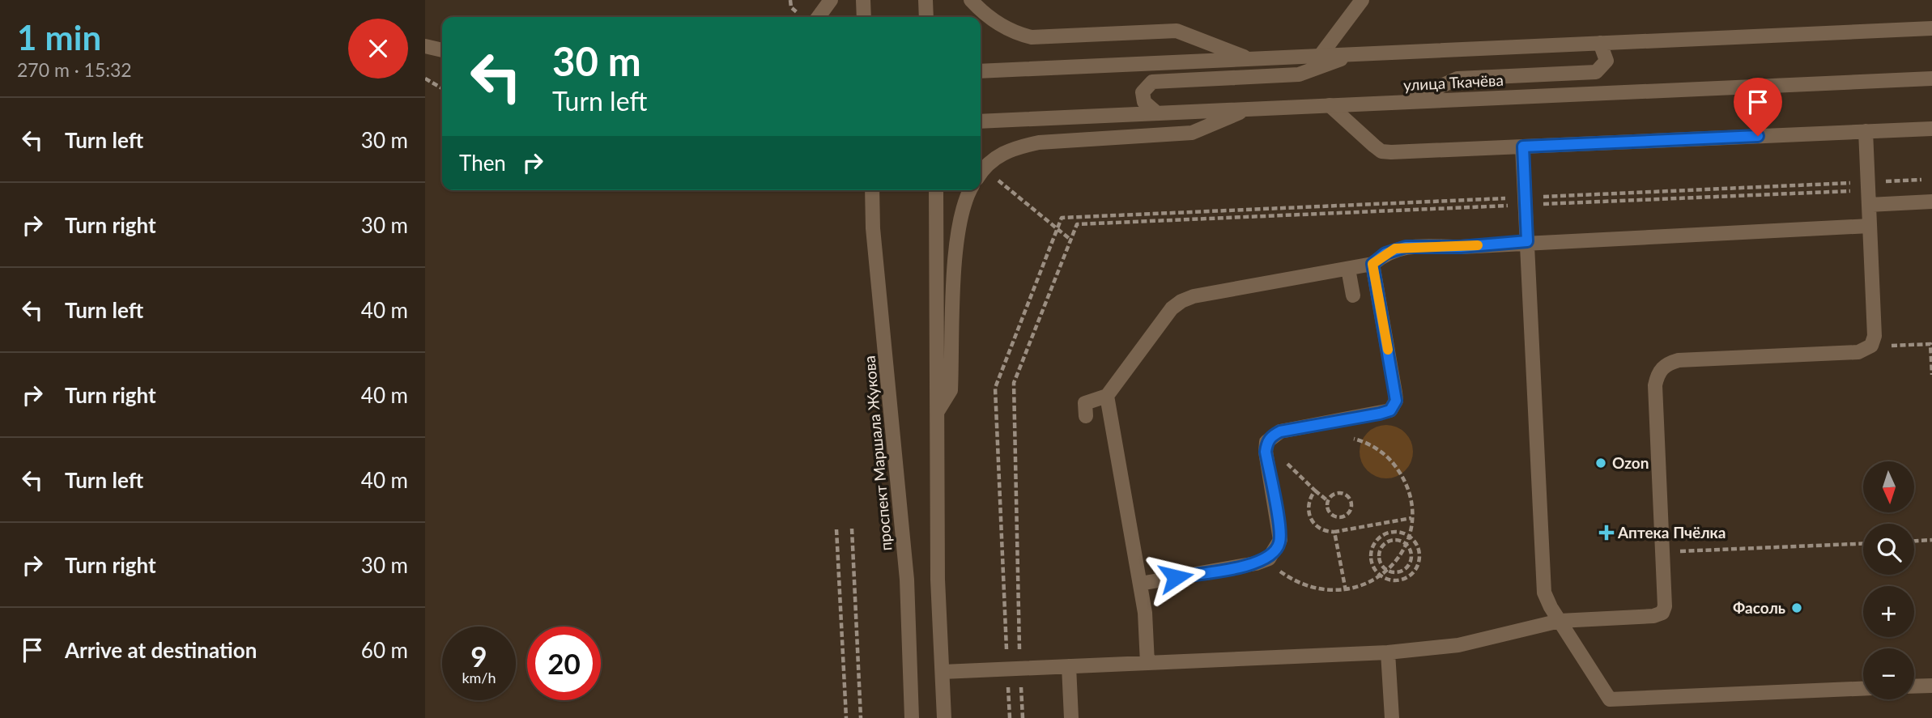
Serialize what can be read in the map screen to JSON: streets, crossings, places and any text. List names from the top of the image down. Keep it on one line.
{"streets":{"street":["улица Ткачёва","проспект Маршала Жукова"]},"places":{"other":["Ozon","Фасоль"],"health":["Аптека Пчёлка"]},"north":"bottom","page":{"heading":["1 min","270 m · 15:32"],"turn":["30 m","Turn left"],"list":[{"name":"Turn left","value":"30 m"},{"name":"Turn right","value":"30 m"},{"name":"Turn left","value":"40 m"},{"name":"Turn right","value":"40 m"},{"name":"Turn left","value":"40 m"},{"name":"Turn right","value":"30 m"},{"name":"Arrive at destination","value":"60 m"}],"then":"Then","map_buttons":["+","−"],"speed":"9 km/h","limit":"20"}}
